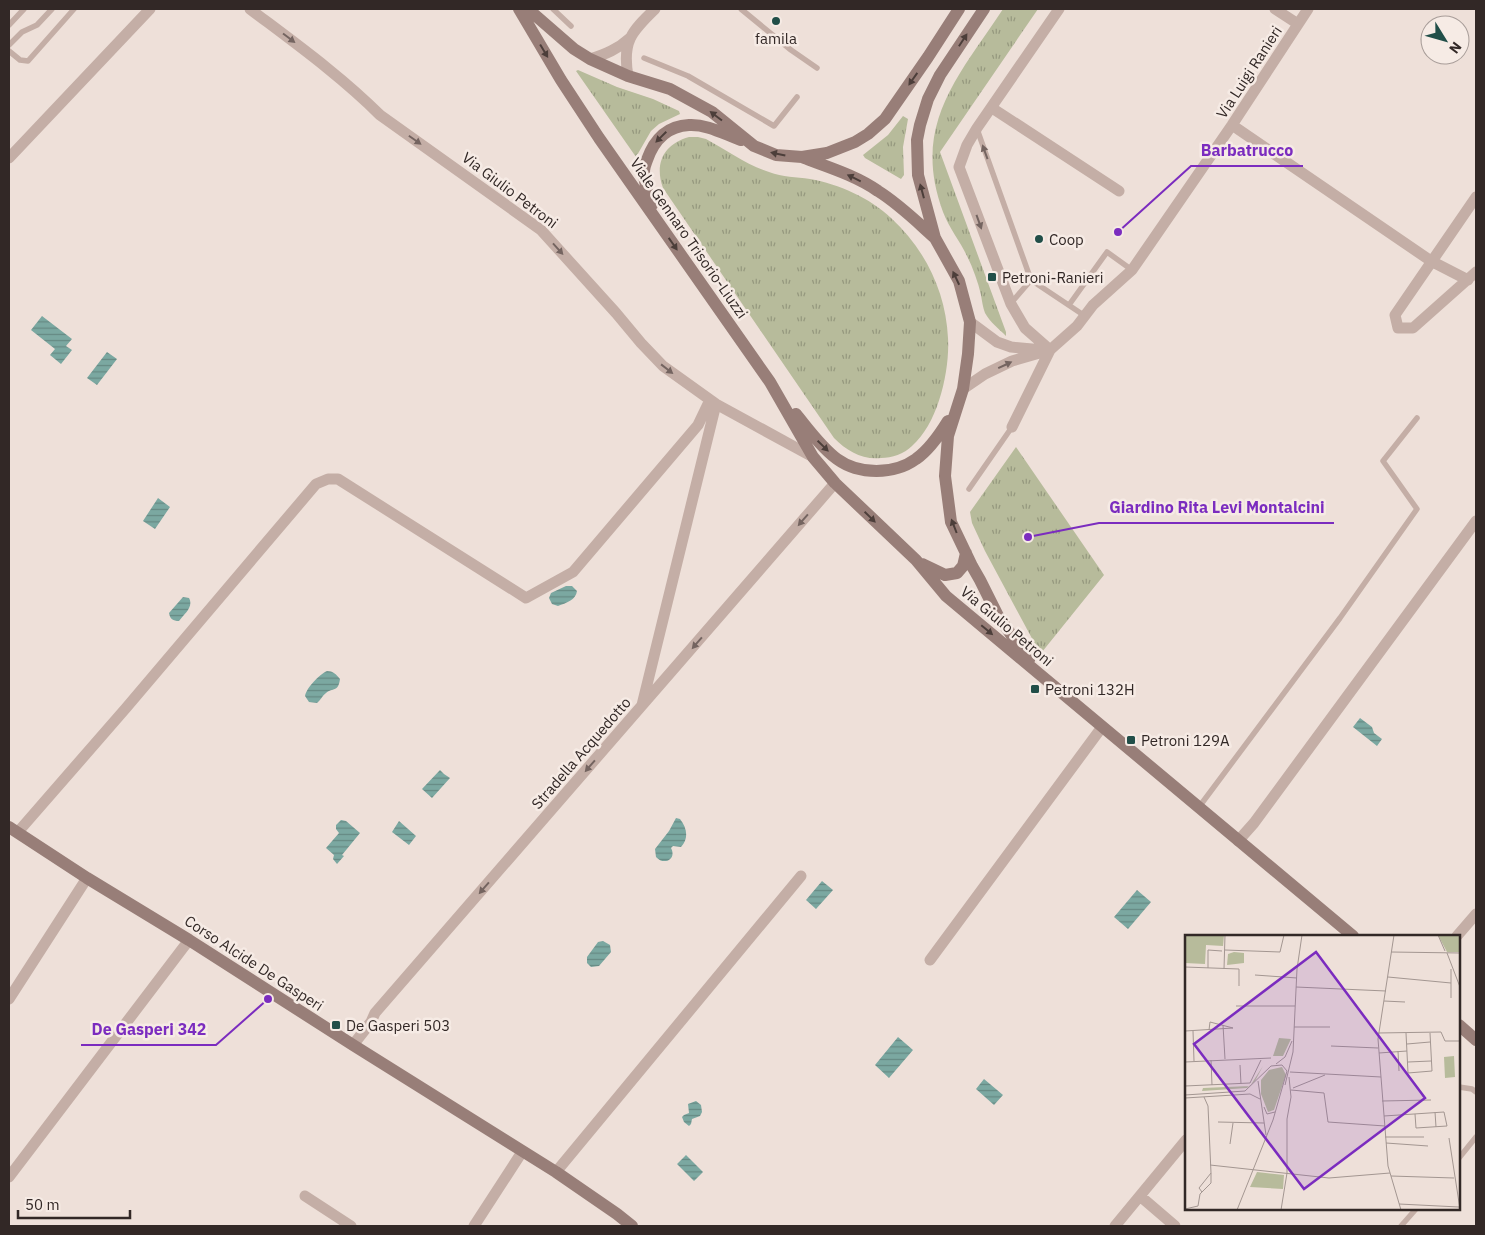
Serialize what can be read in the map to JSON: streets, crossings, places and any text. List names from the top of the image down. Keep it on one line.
{"streets":{"main road":["Via Giulio Petroni","Viale Gennaro Trisorio-Liuzzi","Corso Alcide De Gasperi"],"street":["Via Luigi Ranieri","Stradella Acquedotto"]},"crossings":[["Via Giulio Petroni","Viale Gennaro Trisorio-Liuzzi"],["Via Giulio Petroni","Stradella Acquedotto"],["Viale Gennaro Trisorio-Liuzzi","Stradella Acquedotto"],["Stradella Acquedotto","Corso Alcide De Gasperi"]],"one_way":["Via Giulio Petroni","Viale Gennaro Trisorio-Liuzzi","Stradella Acquedotto"],"places":{"other":["famila","Barbatrucco","Coop","Giardino Rita Levi Montalcini","De Gasperi 342"],"transit":["Petroni-Ranieri","Petroni 132H","Petroni 129A","De Gasperi 503"]},"scale_bar":"50 m","north":"bottom right"}
